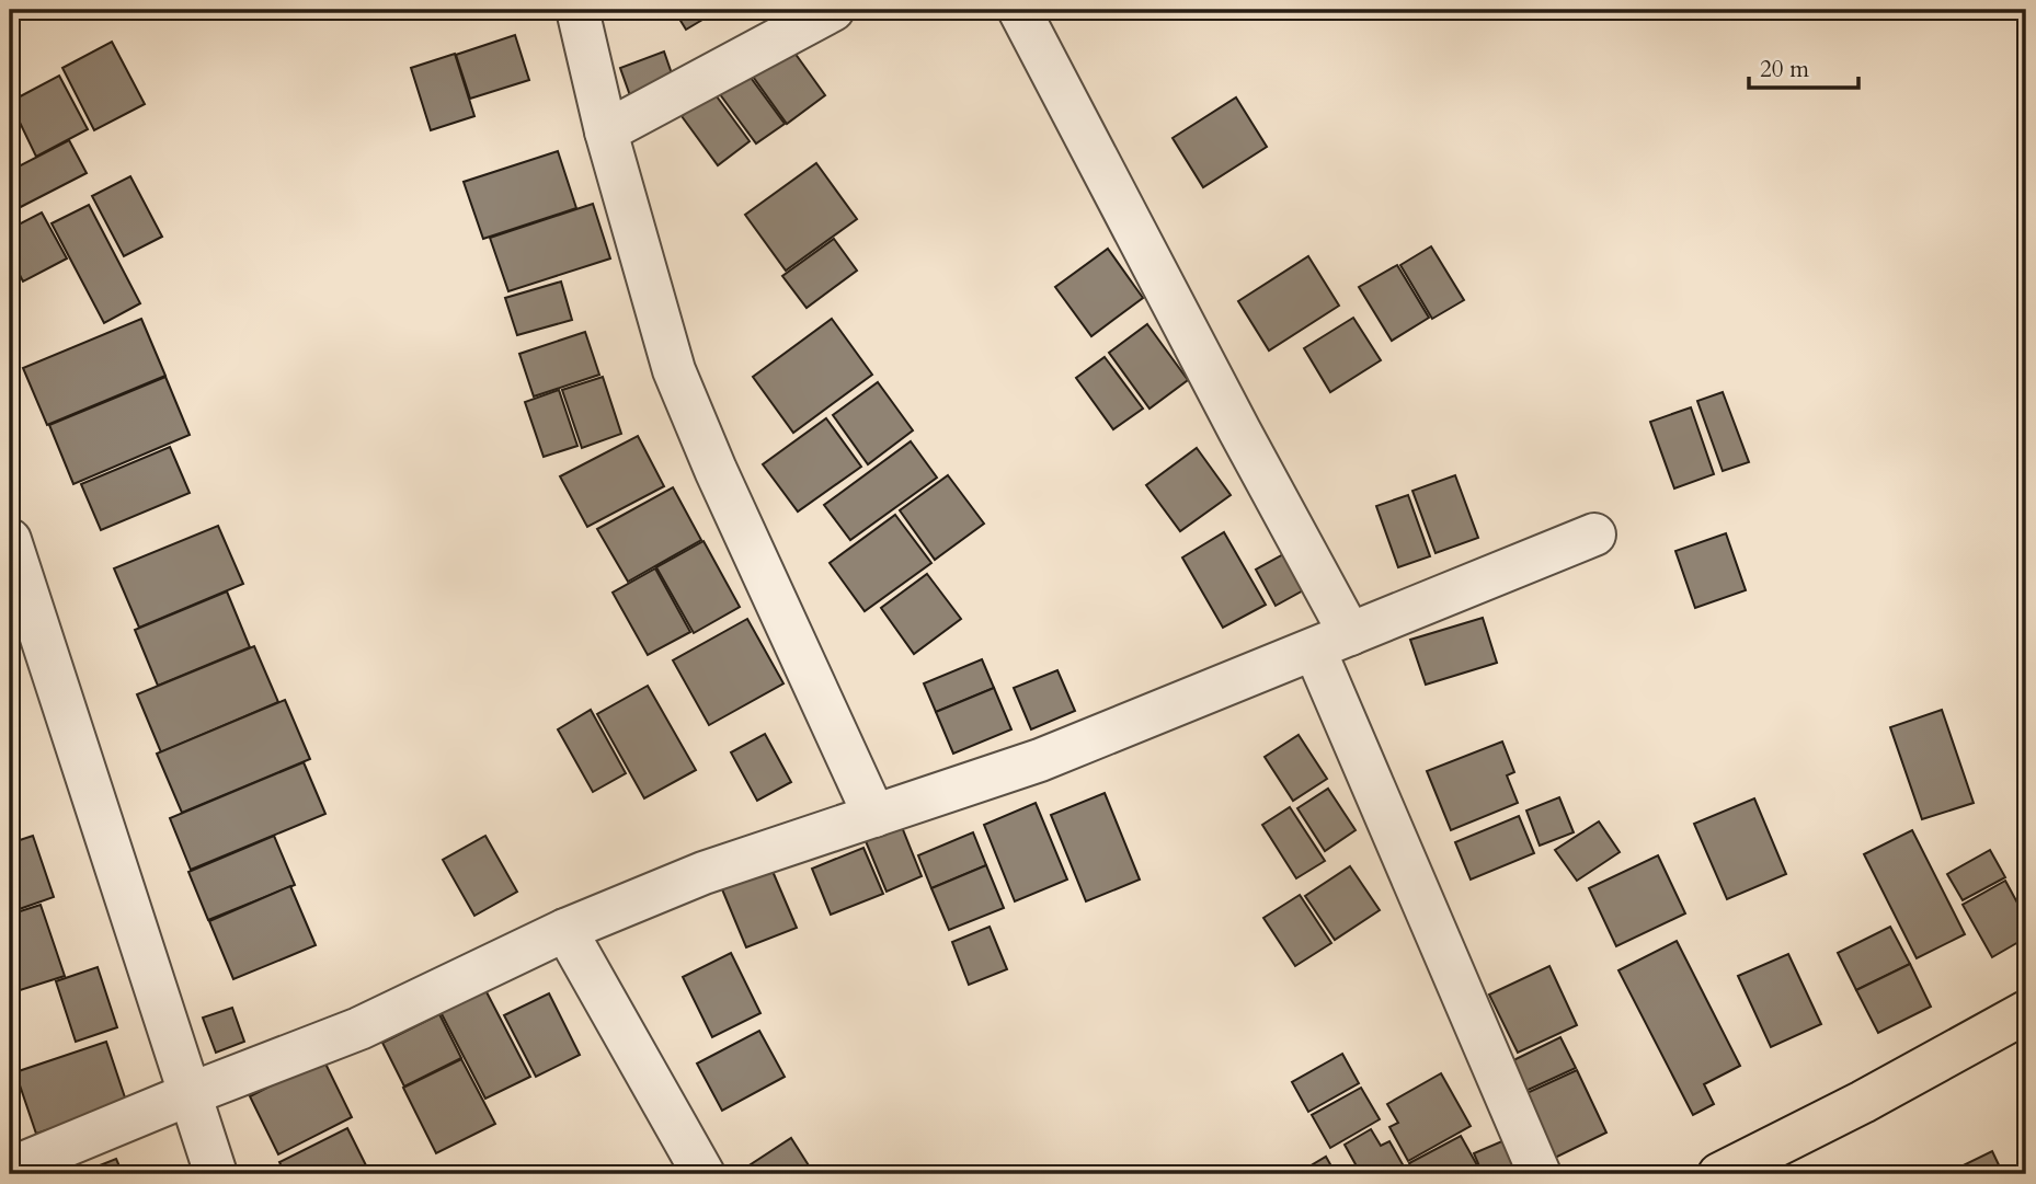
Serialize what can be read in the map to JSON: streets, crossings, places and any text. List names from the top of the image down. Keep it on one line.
{"scale_bar":"20 m"}
